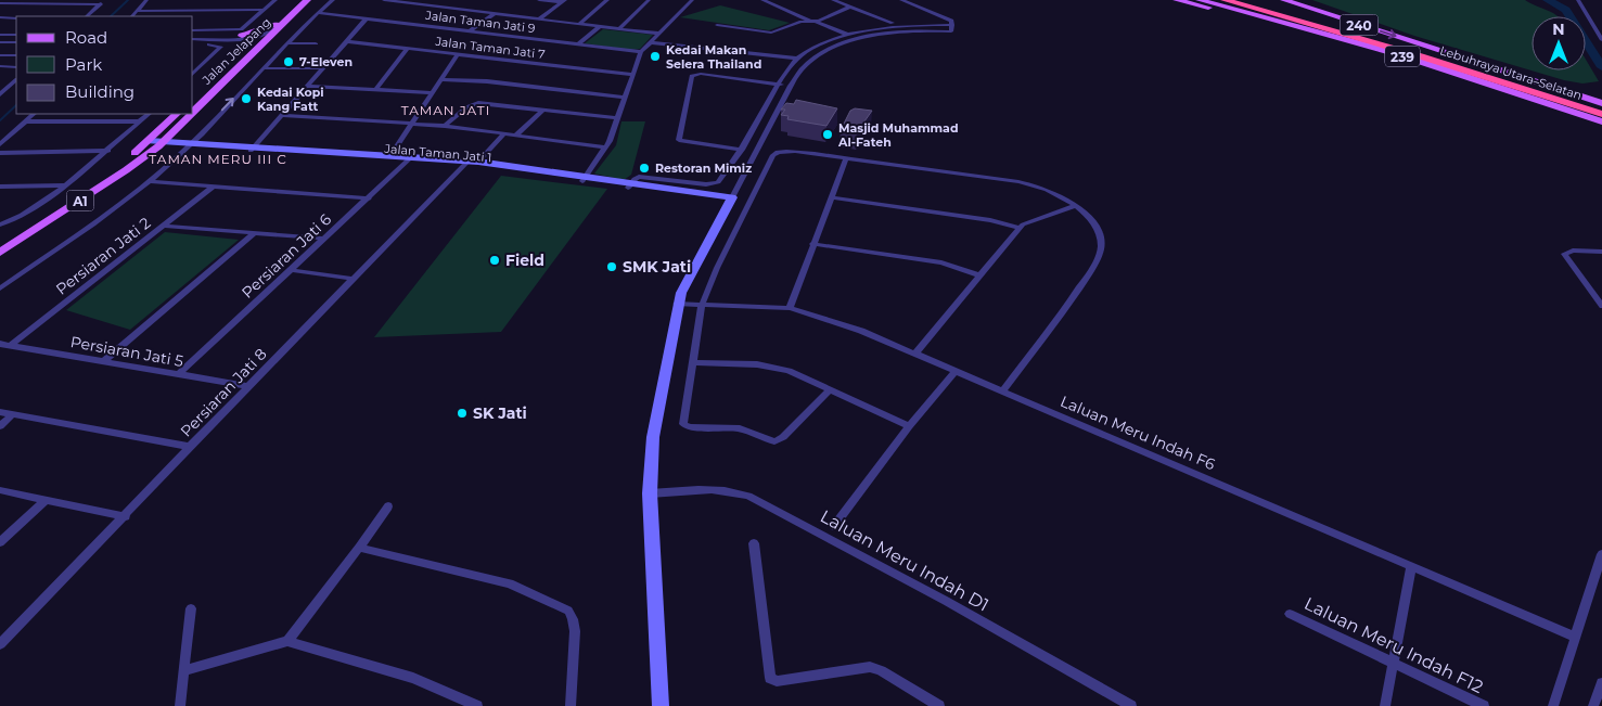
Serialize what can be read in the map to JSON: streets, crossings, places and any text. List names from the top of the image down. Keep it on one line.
{"streets":{"highway":["Lebuhraya Utara–Selatan"],"main road":["240","Jalan Jelapang","239","A1"],"street":["Jalan Taman Jati 9","Jalan Taman Jati 7","Jalan Taman Jati 1","Persiaran Jati 2","Persiaran Jati 6","Persiaran Jati 5","Persiaran Jati 8","Laluan Meru Indah F6","Laluan Meru Indah D1","Laluan Meru Indah F12"]},"crossings":[["Jalan Jelapang","Jalan Taman Jati 1"],["Jalan Taman Jati 1","Persiaran Jati 6"],["Jalan Taman Jati 1","Persiaran Jati 8"],["Persiaran Jati 2","Persiaran Jati 5"],["Persiaran Jati 6","Persiaran Jati 5"],["Persiaran Jati 5","Persiaran Jati 8"]],"districts":["TAMAN JATI","TAMAN MERU III C"],"places":["Kedai Makan Selera Thailand","7-Eleven","Kedai Kopi Kang Fatt","Masjid Muhammad Al-Fateh","Restoran Mimiz","Field","SMK Jati","SK Jati"],"legend":["Road","Park","Building"],"north":"top"}
